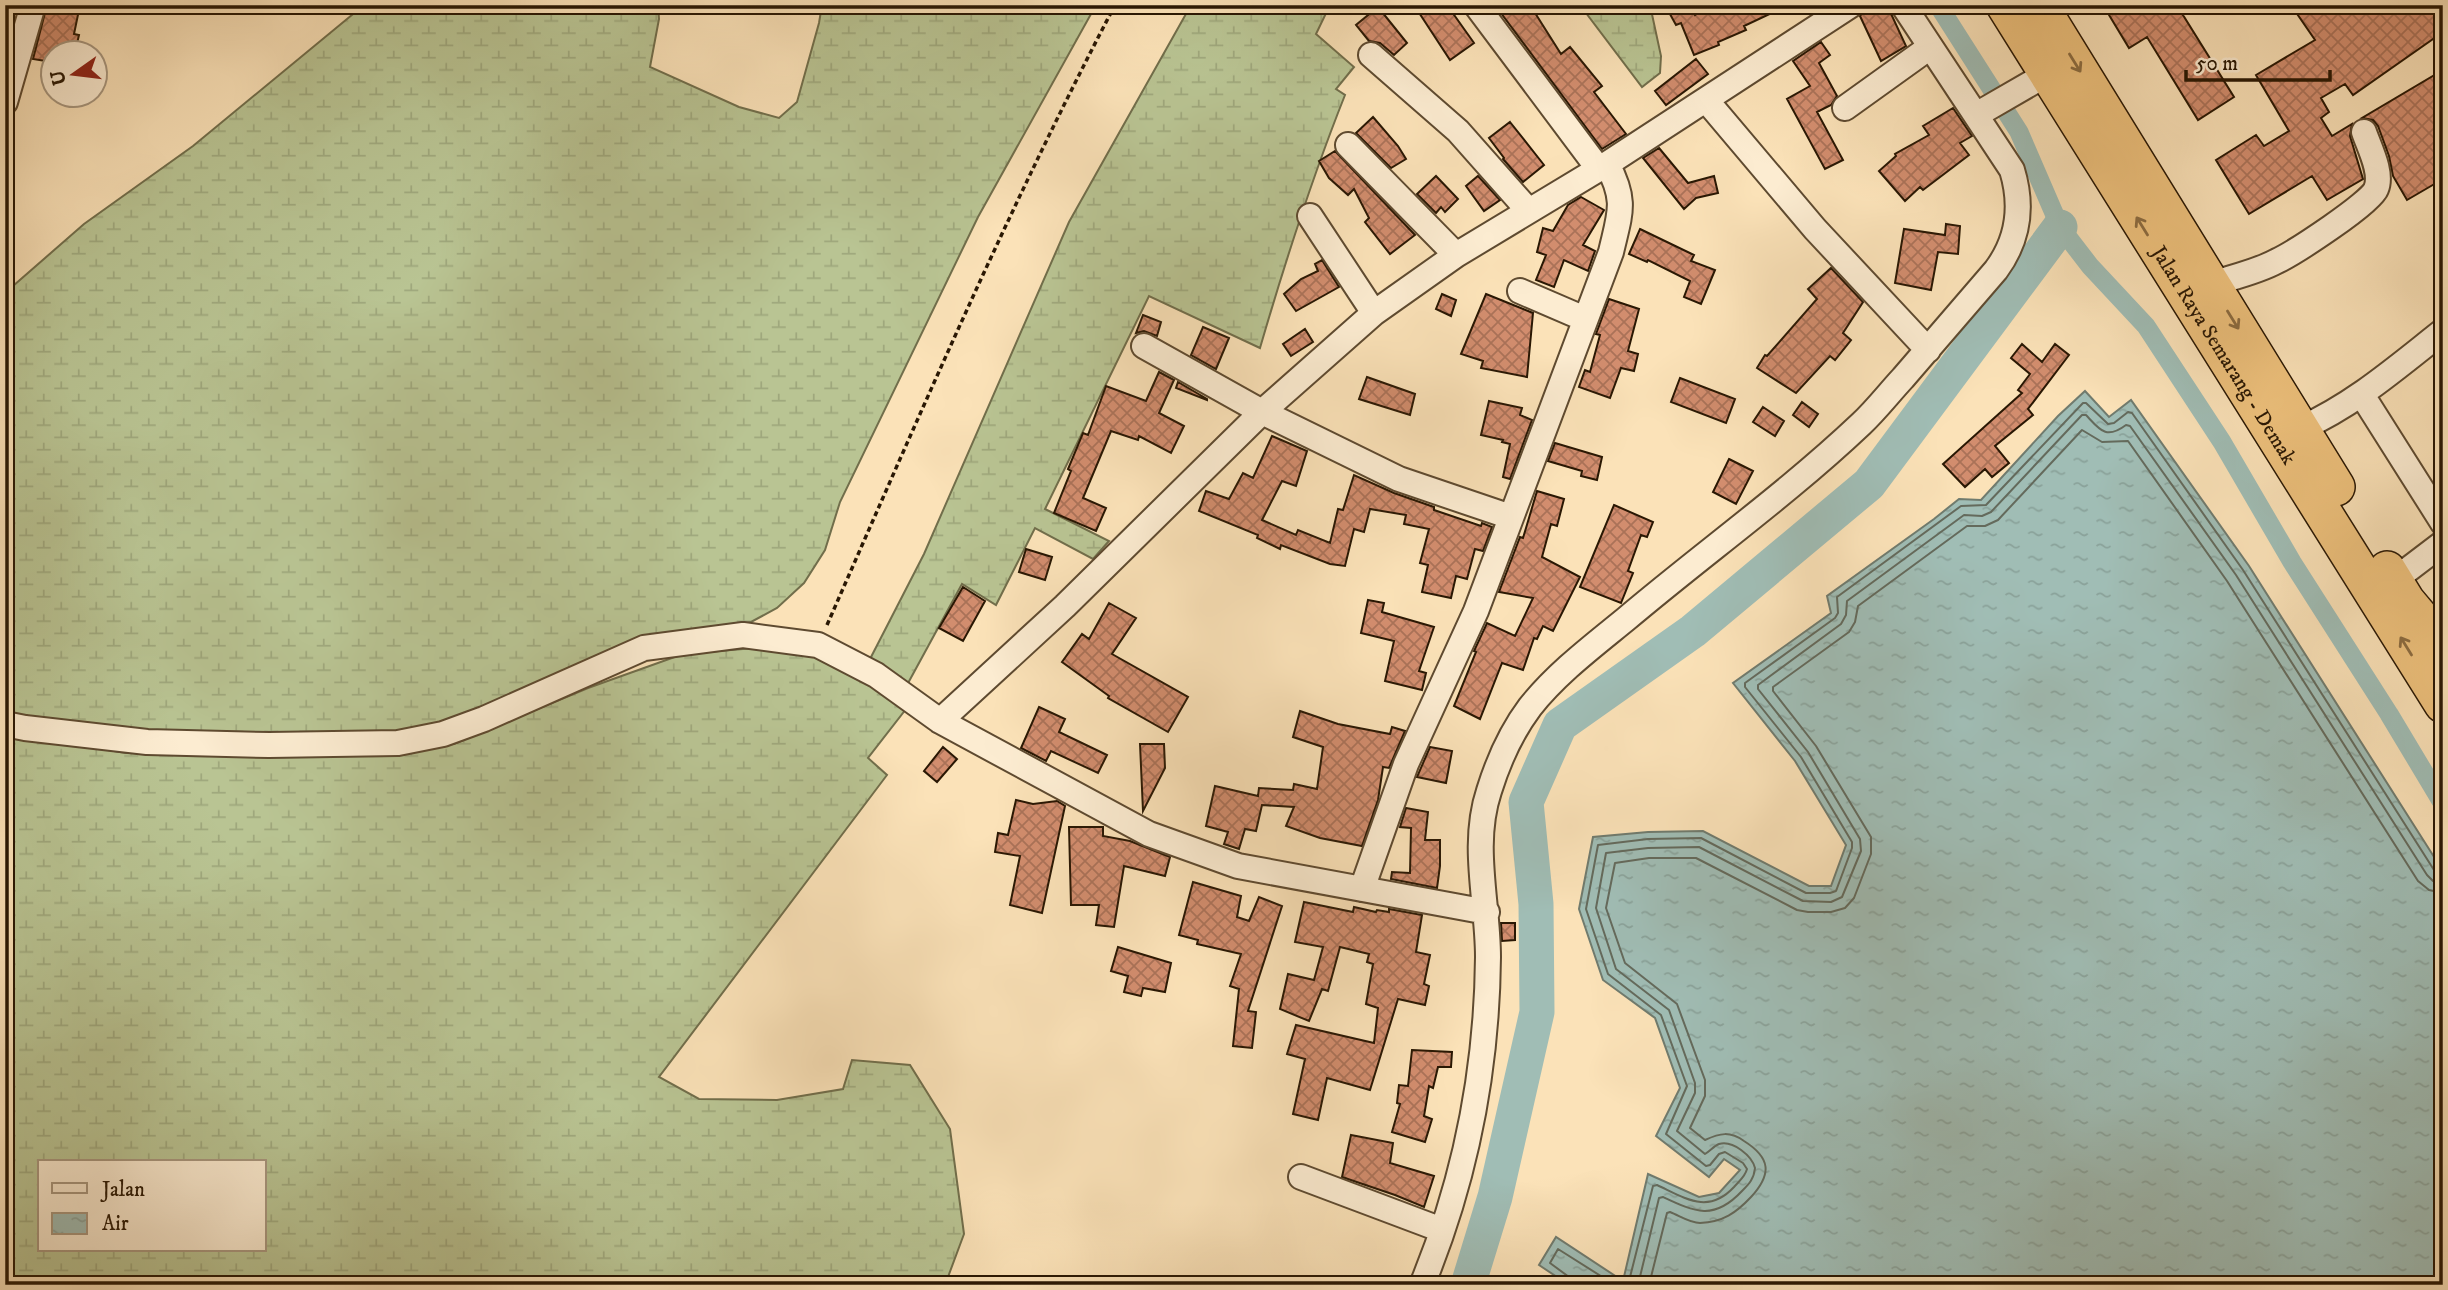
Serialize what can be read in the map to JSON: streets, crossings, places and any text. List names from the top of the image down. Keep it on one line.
{"streets":{"highway":["Jalan Raya Semarang - Demak"]},"legend":["Jalan","Air"],"scale_bar":"50 m","north":"left"}
